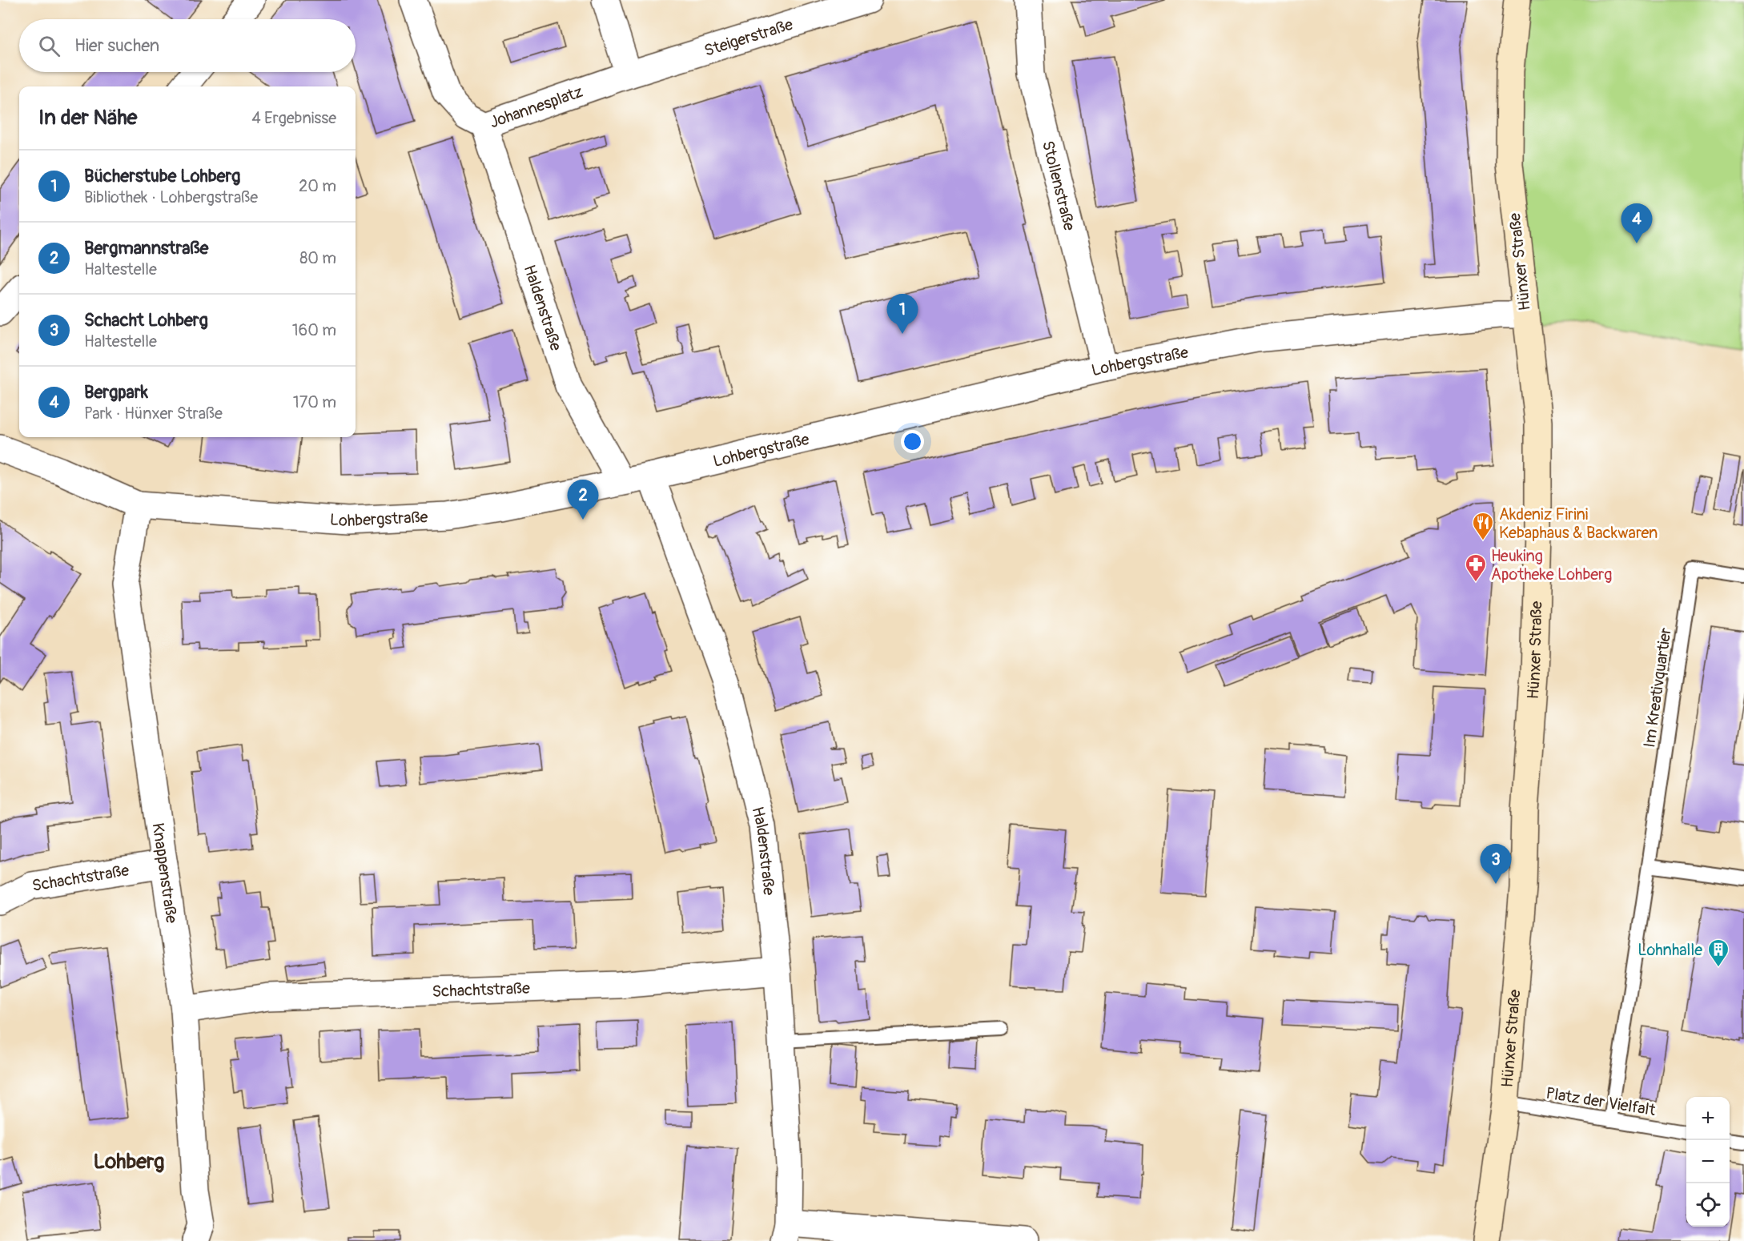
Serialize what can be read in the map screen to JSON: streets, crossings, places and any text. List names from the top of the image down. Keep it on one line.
{"streets":{"main road":["Hünxer Straße"],"street":["Steigerstraße","Johannesplatz","Stollenstraße","Haldenstraße","Lohbergstraße","Knappenstraße","Schachtstraße"],"lane":["Im Kreativquartier","Platz der Vielfalt"]},"crossings":[["Steigerstraße","Johannesplatz"],["Johannesplatz","Haldenstraße"],["Stollenstraße","Lohbergstraße"],["Hünxer Straße","Lohbergstraße"],["Hünxer Straße","Platz der Vielfalt"],["Haldenstraße","Lohbergstraße"],["Haldenstraße","Schachtstraße"],["Lohbergstraße","Knappenstraße"],["Im Kreativquartier","Platz der Vielfalt"],["Knappenstraße","Schachtstraße"]],"districts":["Lohberg"],"places":{"restaurant":["Akdeniz Firini Kebaphaus & Backwaren"],"pharmacy":["Heuking Apotheke Lohberg"],"building":["Lohnhalle"]},"page":{"search":"Hier suchen","heading":["In der Nähe","4 Ergebnisse"],"list":[{"mark":"1","name":"Bücherstube Lohberg","note":"Bibliothek · Lohbergstraße","value":"20 m"},{"mark":"2","name":"Bergmannstraße","note":"Haltestelle","value":"80 m"},{"mark":"3","name":"Schacht Lohberg","note":"Haltestelle","value":"160 m"},{"mark":"4","name":"Bergpark","note":"Park · Hünxer Straße","value":"170 m"}],"pins":["4","1","2","3"],"map_buttons":["+","−"]}}
